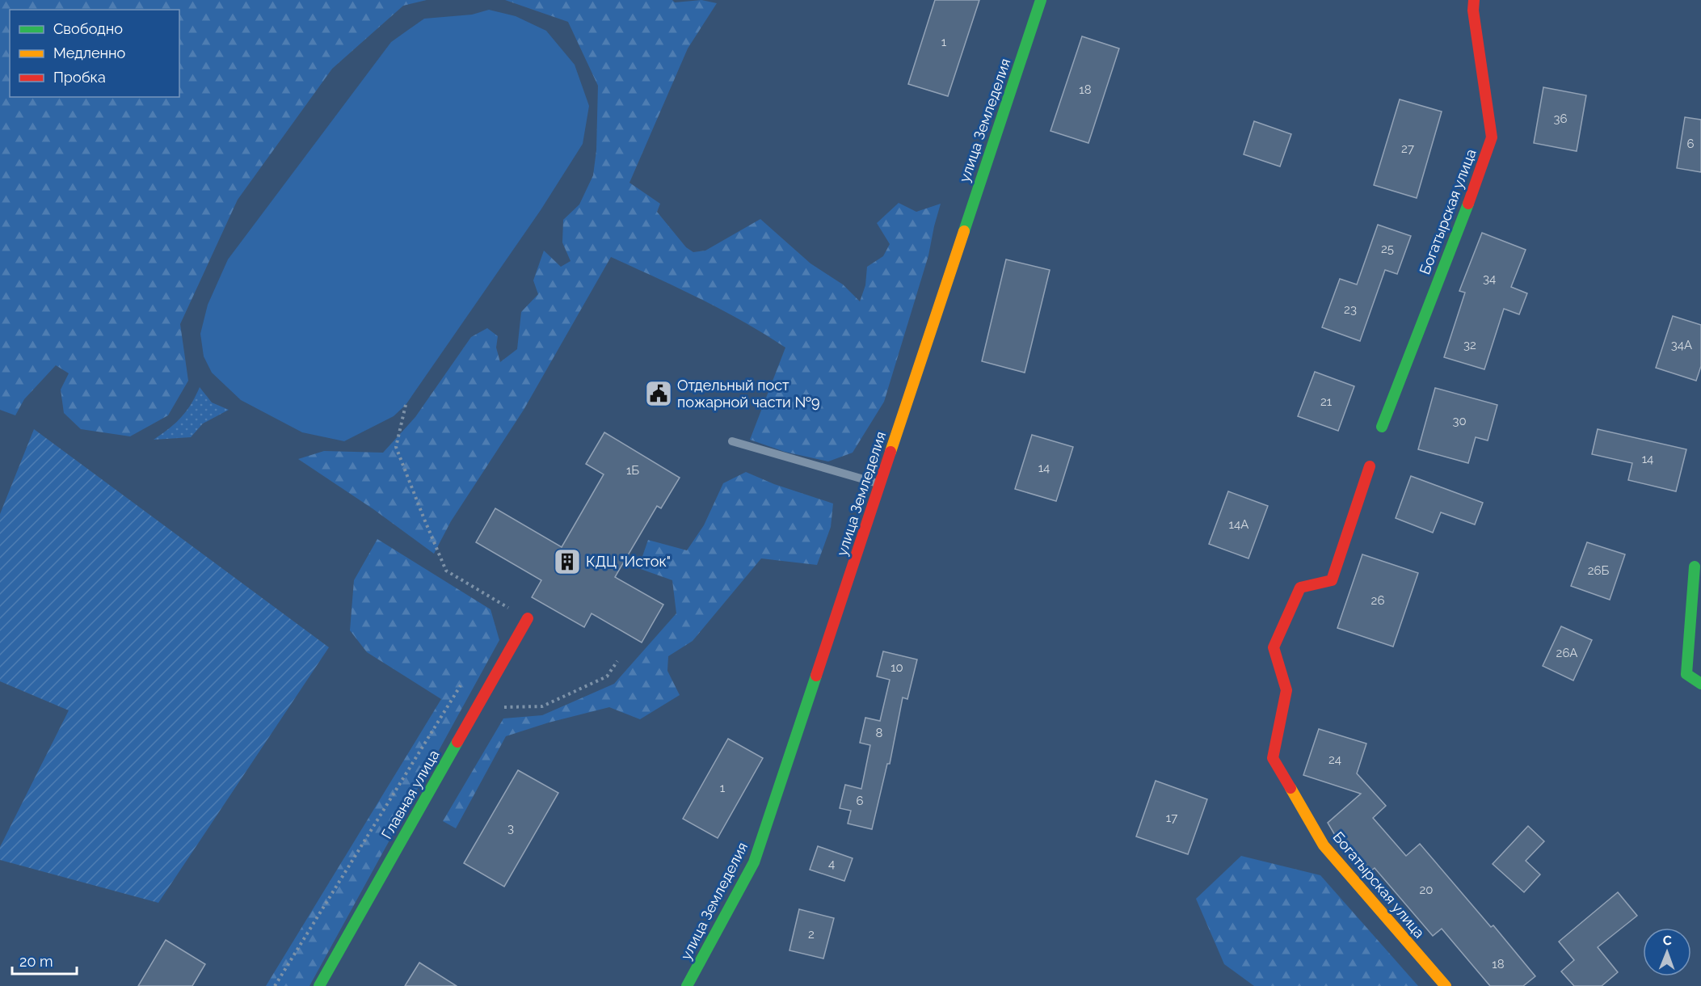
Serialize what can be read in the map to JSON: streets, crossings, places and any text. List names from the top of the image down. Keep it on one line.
{"streets":{"street":["улица Земледелия","Богатырская улица","Главная улица"]},"places":{"public building":["Отдельный пост пожарной части №9"],"building":["КДЦ \"Исток\""]},"house_numbers":["1","18","36","6","27","25","34","23","32","34А","21","30","14","14","1Б","14А","26Б","26","26А","10","8","24","1","6","17","3","4","20","2","18"],"legend":["Свободно","Медленно","Пробка"],"scale_bar":"20 m","north":"top"}
